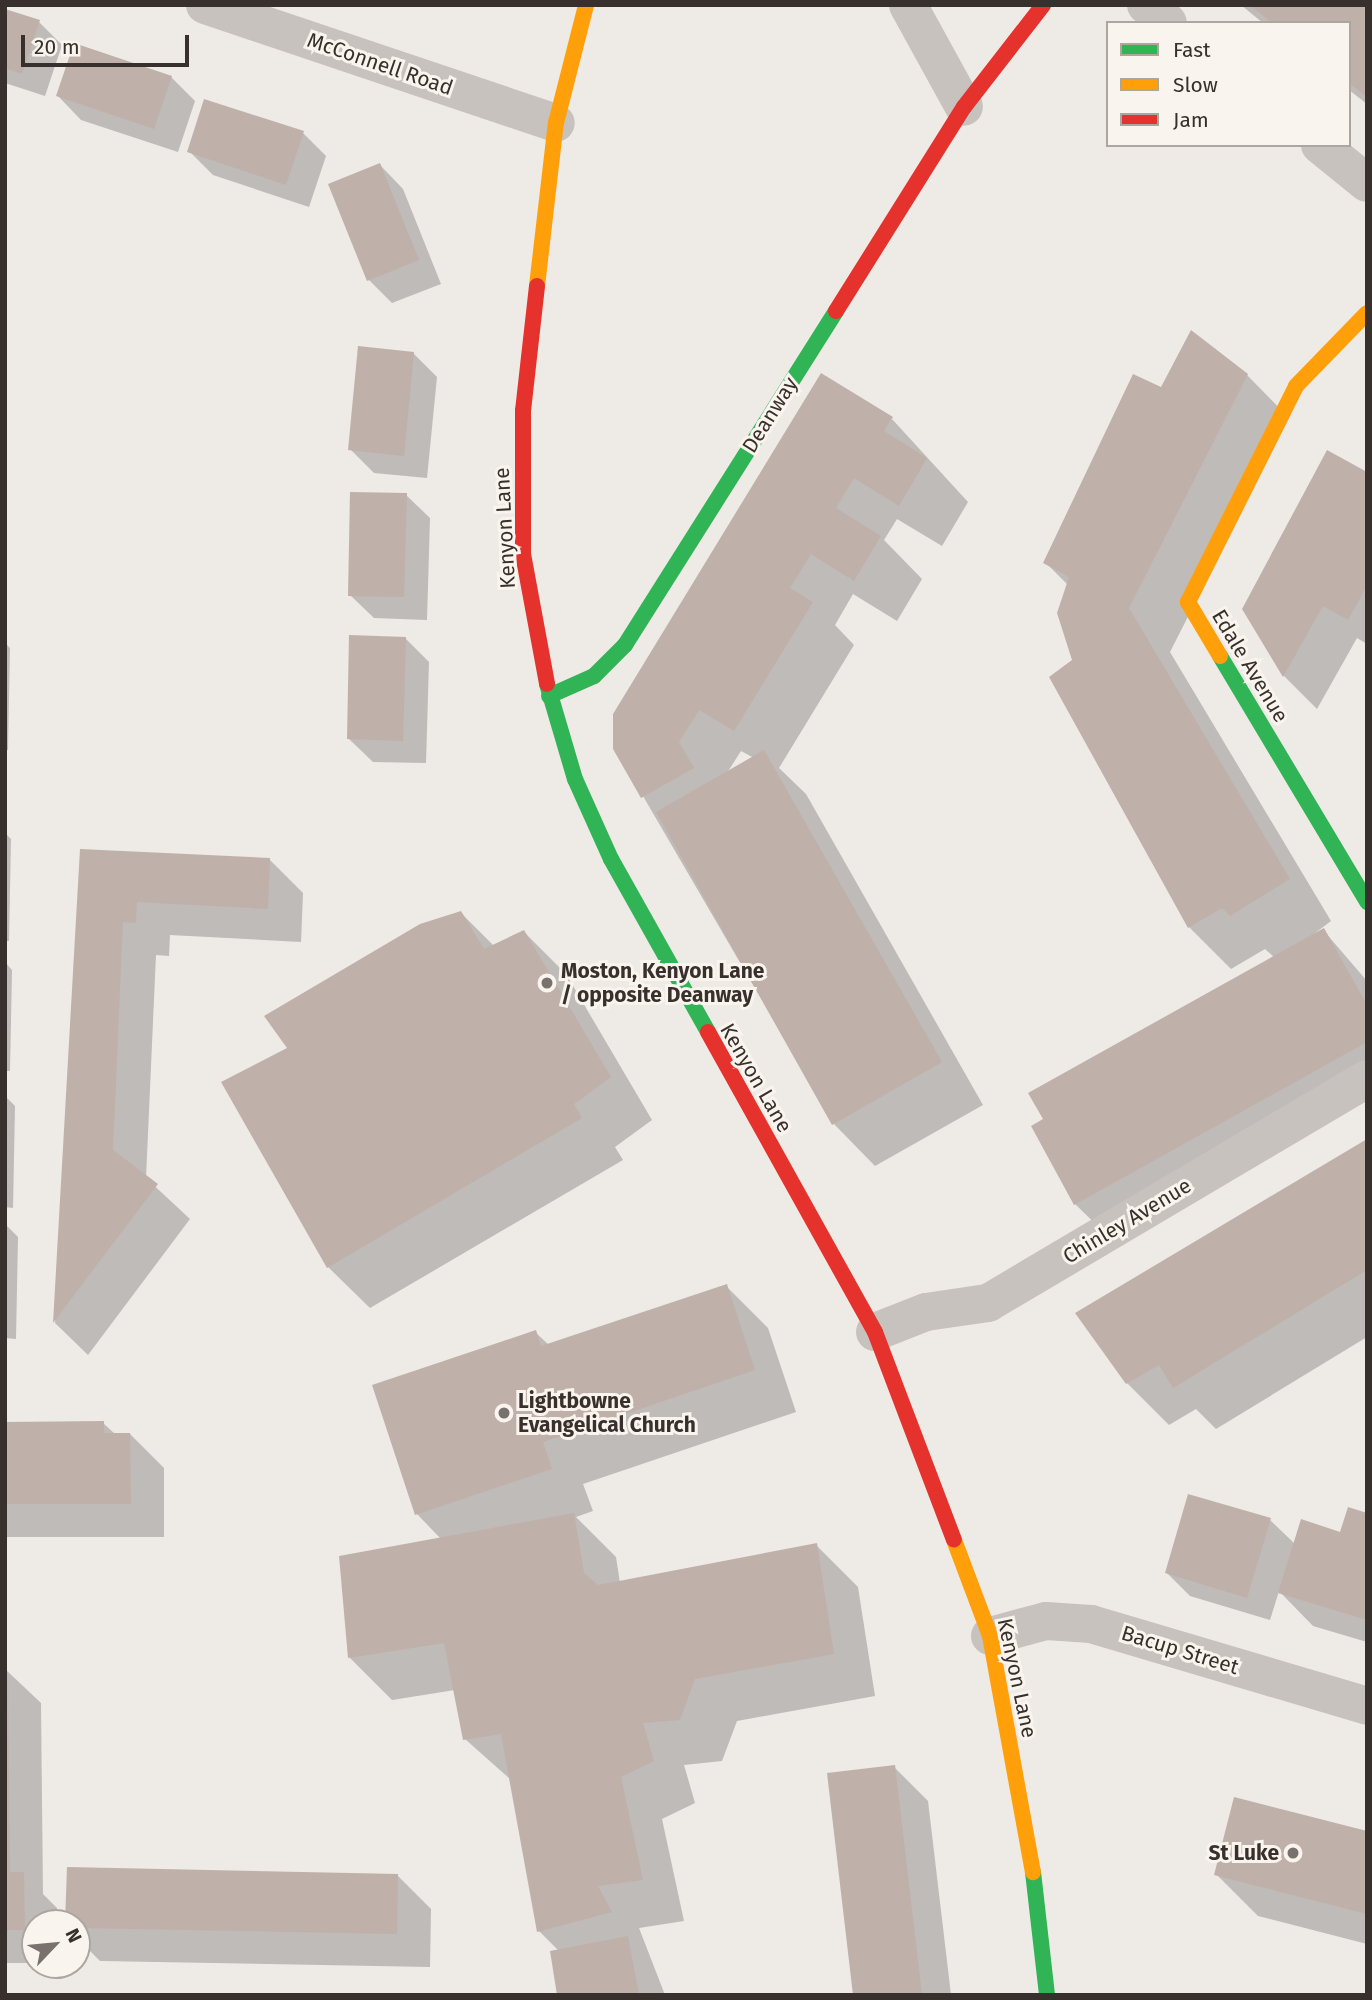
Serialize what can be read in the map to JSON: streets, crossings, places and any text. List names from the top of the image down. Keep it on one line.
{"streets":{"street":["McConnell Road","Deanway","Kenyon Lane","Edale Avenue","Chinley Avenue","Bacup Street"]},"crossings":[["McConnell Road","Kenyon Lane"],["Deanway","Kenyon Lane"],["Kenyon Lane","Chinley Avenue"],["Kenyon Lane","Bacup Street"]],"places":["Moston, Kenyon Lane / opposite Deanway","Lightbowne Evangelical Church","St Luke"],"legend":["Fast","Slow","Jam"],"scale_bar":"20 m","north":"top right"}
